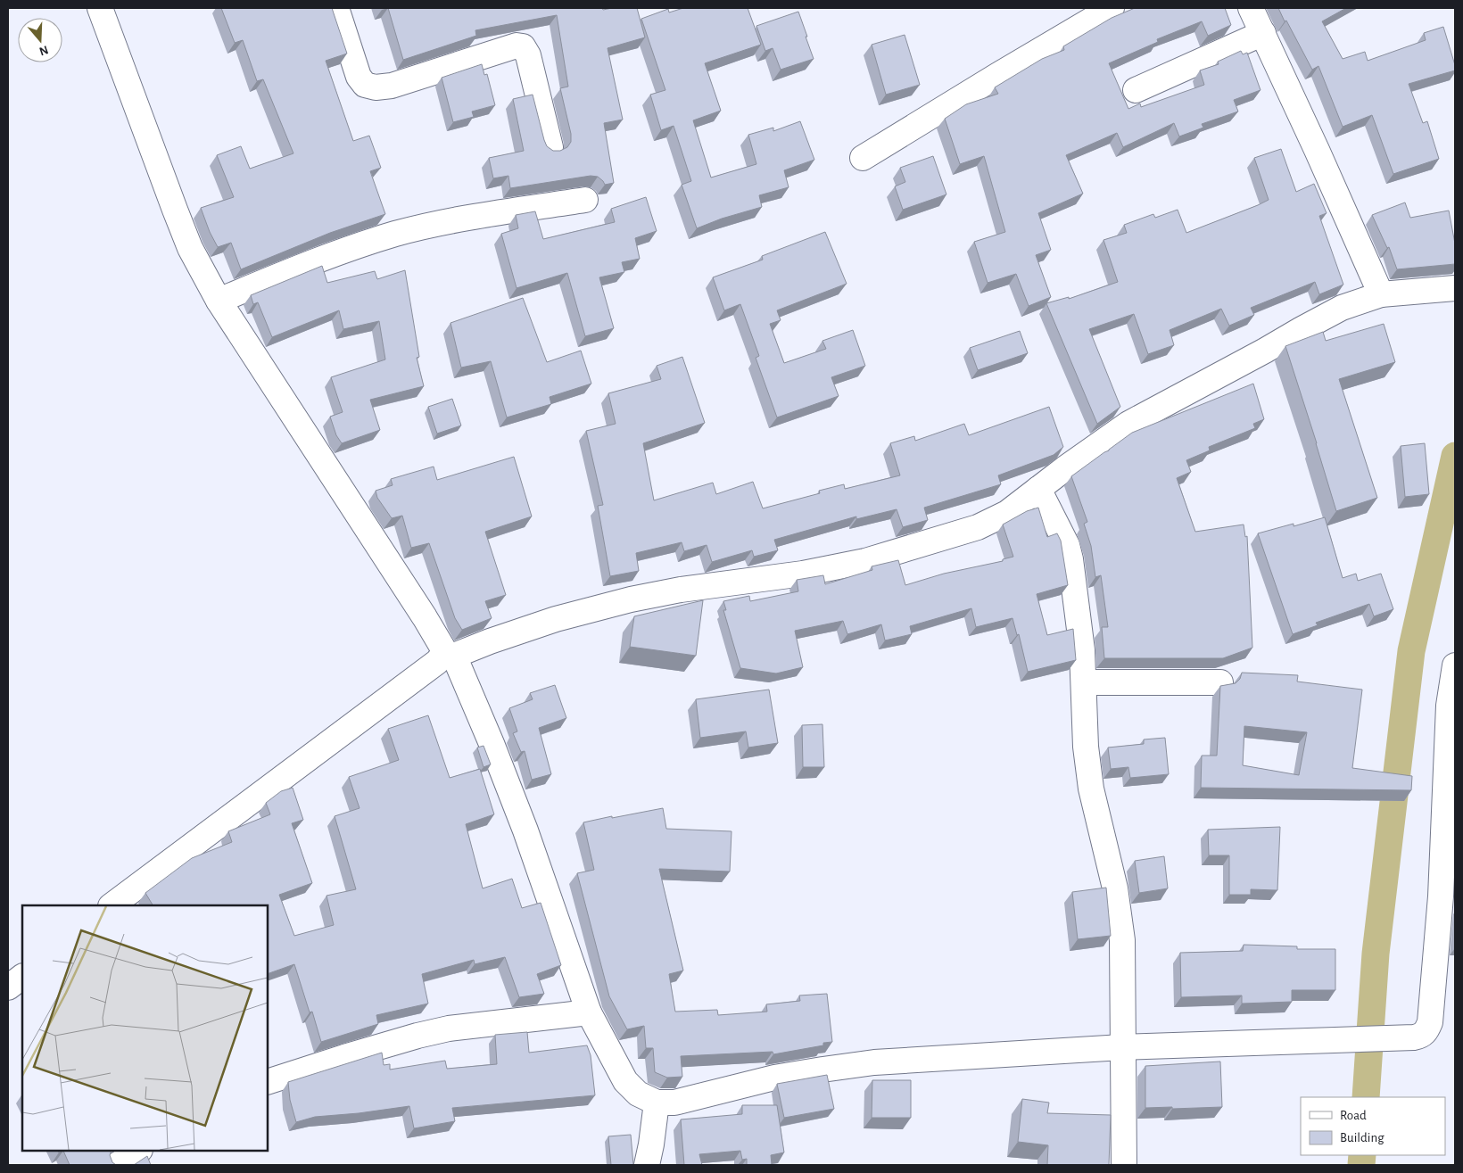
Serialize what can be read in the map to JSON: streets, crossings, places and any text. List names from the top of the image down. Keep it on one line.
{"legend":["Road","Building"],"north":"bottom"}
